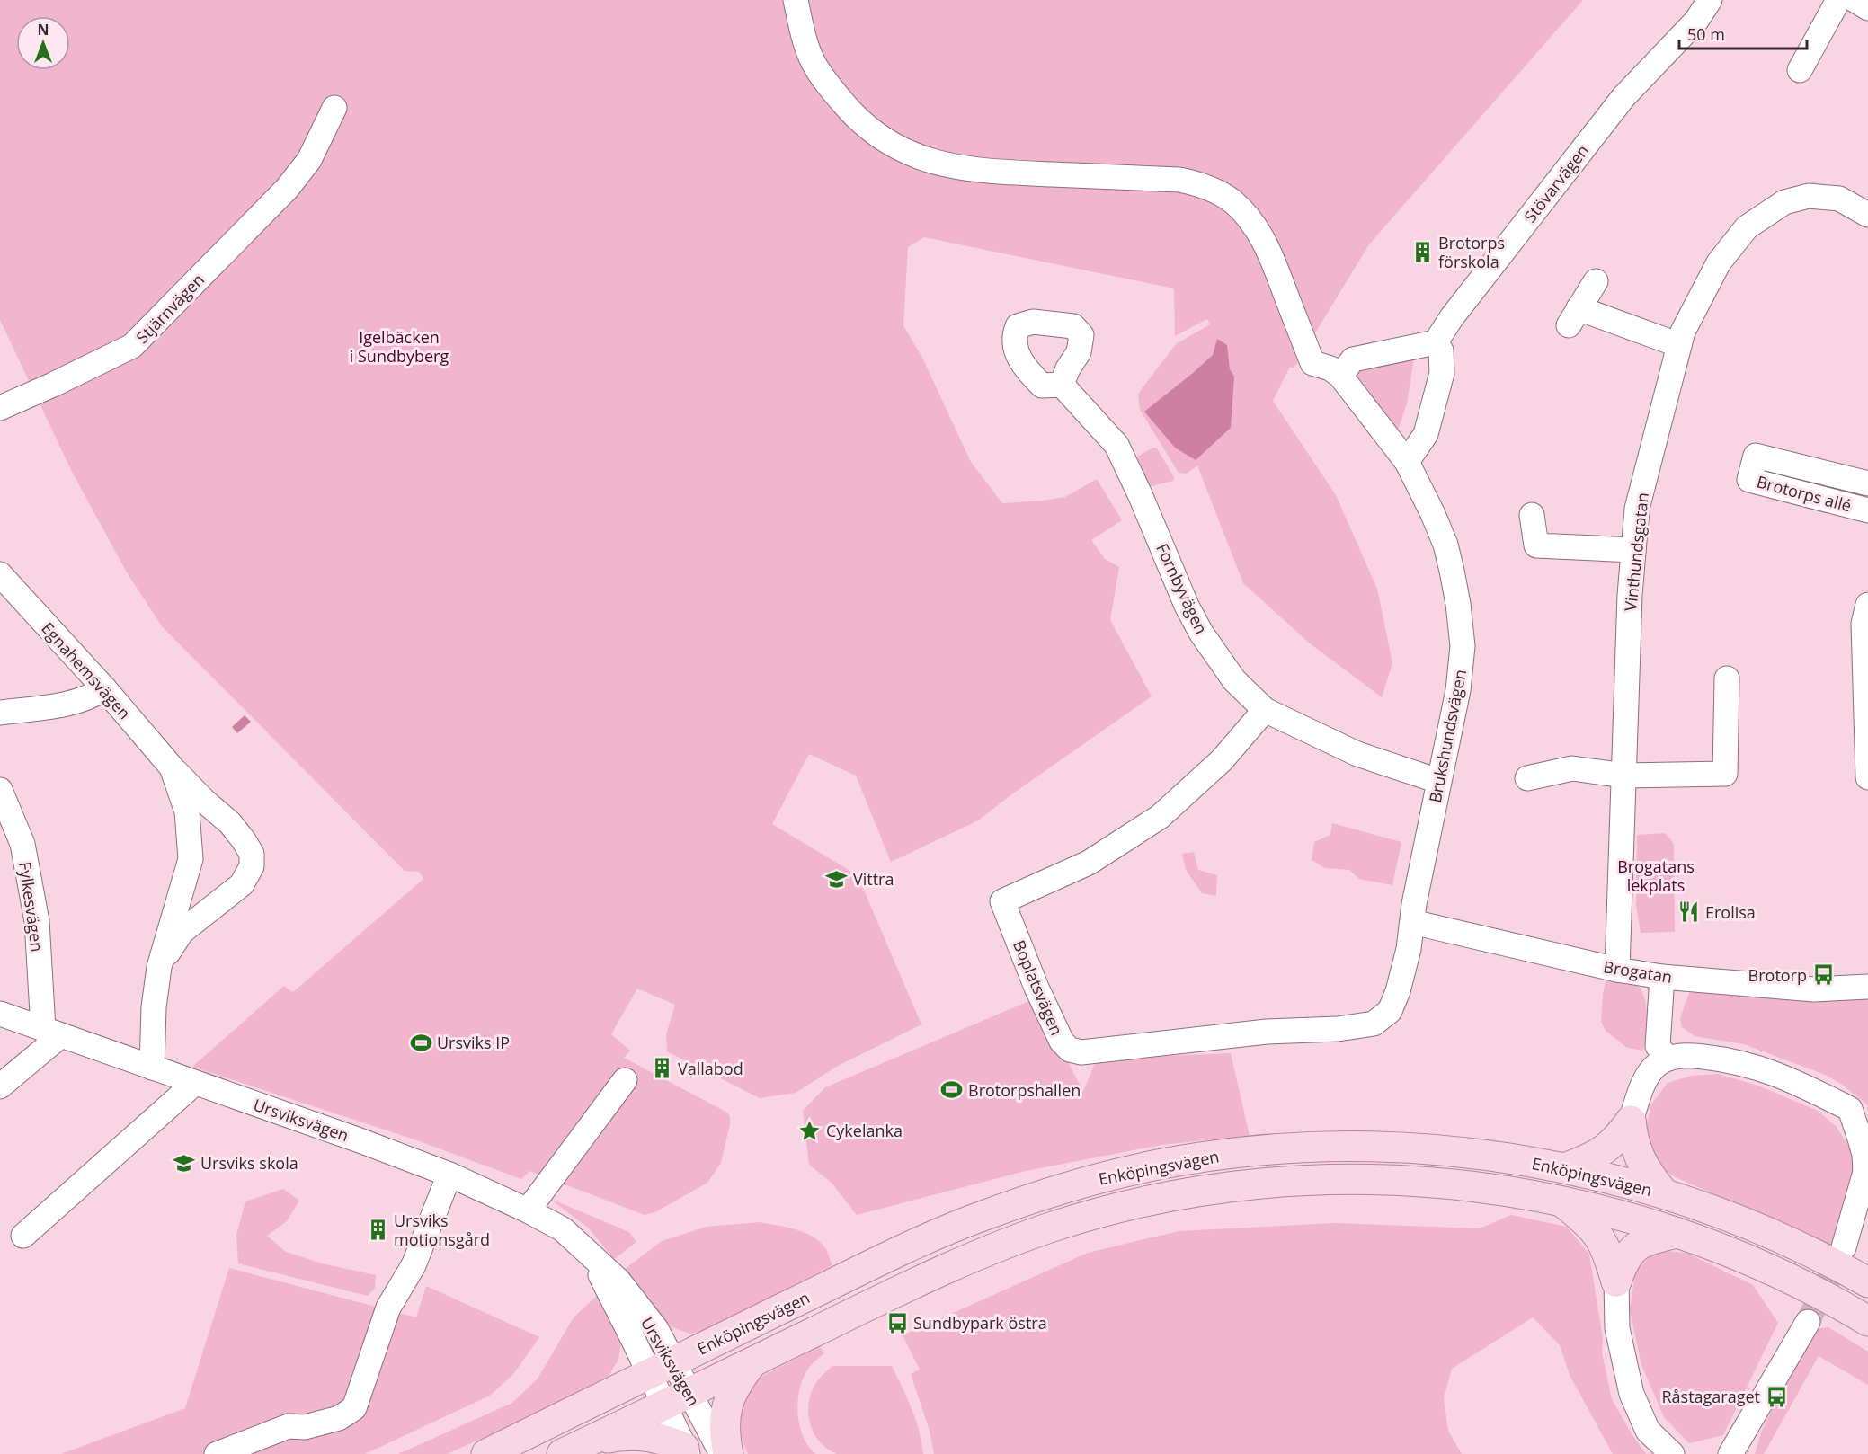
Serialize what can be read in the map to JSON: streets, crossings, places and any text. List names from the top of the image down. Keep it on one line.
{"streets":{"main road":["Enköpingsvägen"],"street":["Stövarvägen","Stjärnvägen","Brotorps allé","Vinthundsgatan","Fornbyvägen","Egnahemsvägen","Brukshundsvägen","Fylkesvägen","Brogatan","Boplatsvägen","Ursviksvägen"]},"crossings":[["Vinthundsgatan","Brogatan"],["Fornbyvägen","Brukshundsvägen"],["Fornbyvägen","Boplatsvägen"],["Egnahemsvägen","Ursviksvägen"],["Brukshundsvägen","Brogatan"],["Brukshundsvägen","Boplatsvägen"],["Fylkesvägen","Ursviksvägen"],["Brogatan","Boplatsvägen"],["Ursviksvägen","Enköpingsvägen"]],"parks":["Igelbäcken i Sundbyberg","Brogatans lekplats"],"places":{"building":["Brotorps förskola","Vallabod","Ursviks motionsgård"],"school or university":["Vittra","Ursviks skola"],"restaurant":["Erolisa"],"bus stop":["Brotorp","Sundbypark östra","Råstagaraget"],"sports":["Ursviks IP","Brotorpshallen"],"place":["Cykelanka"]},"scale_bar":"50 m","north":"top"}
